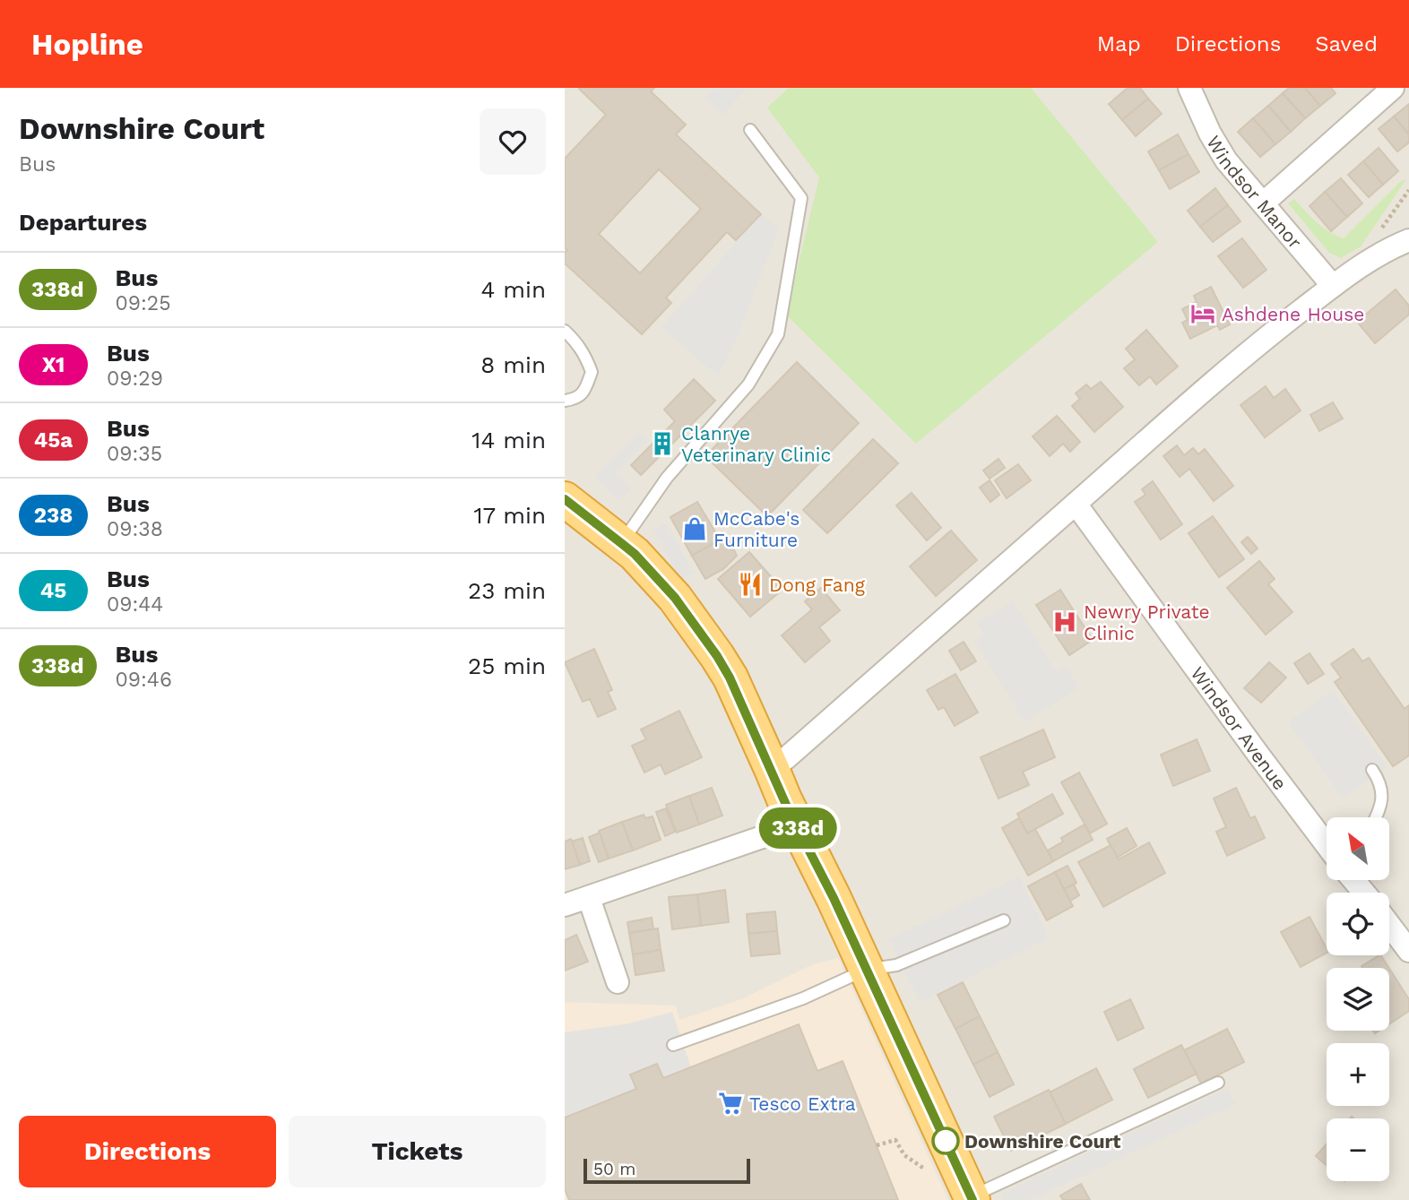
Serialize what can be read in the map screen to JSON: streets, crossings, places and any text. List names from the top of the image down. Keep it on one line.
{"streets":{"street":["Windsor Manor","Windsor Avenue"]},"places":{"hotel":["Ashdene House"],"building":["Clanrye Veterinary Clinic"],"shop":["McCabe's Furniture"],"restaurant":["Dong Fang"],"hospital":["Newry Private Clinic"],"supermarket":["Tesco Extra"],"other":["Downshire Court"]},"lines":["bus line 338d"],"scale_bar":"50 m","north":"top left","page":{"header":"Hopline","nav":["Map","Directions","Saved"],"heading":[["Downshire Court","Bus"],"Departures"],"on_map":"338d","list":[{"mark":"338d","name":"Bus","note":"09:25","value":"4 min"},{"mark":"X1","name":"Bus","note":"09:29","value":"8 min"},{"mark":"45a","name":"Bus","note":"09:35","value":"14 min"},{"mark":"238","name":"Bus","note":"09:38","value":"17 min"},{"mark":"45","name":"Bus","note":"09:44","value":"23 min"},{"mark":"338d","name":"Bus","note":"09:46","value":"25 min"}],"map_buttons":["+","−"],"buttons":["Directions","Tickets"],"scale":"50 m"}}
